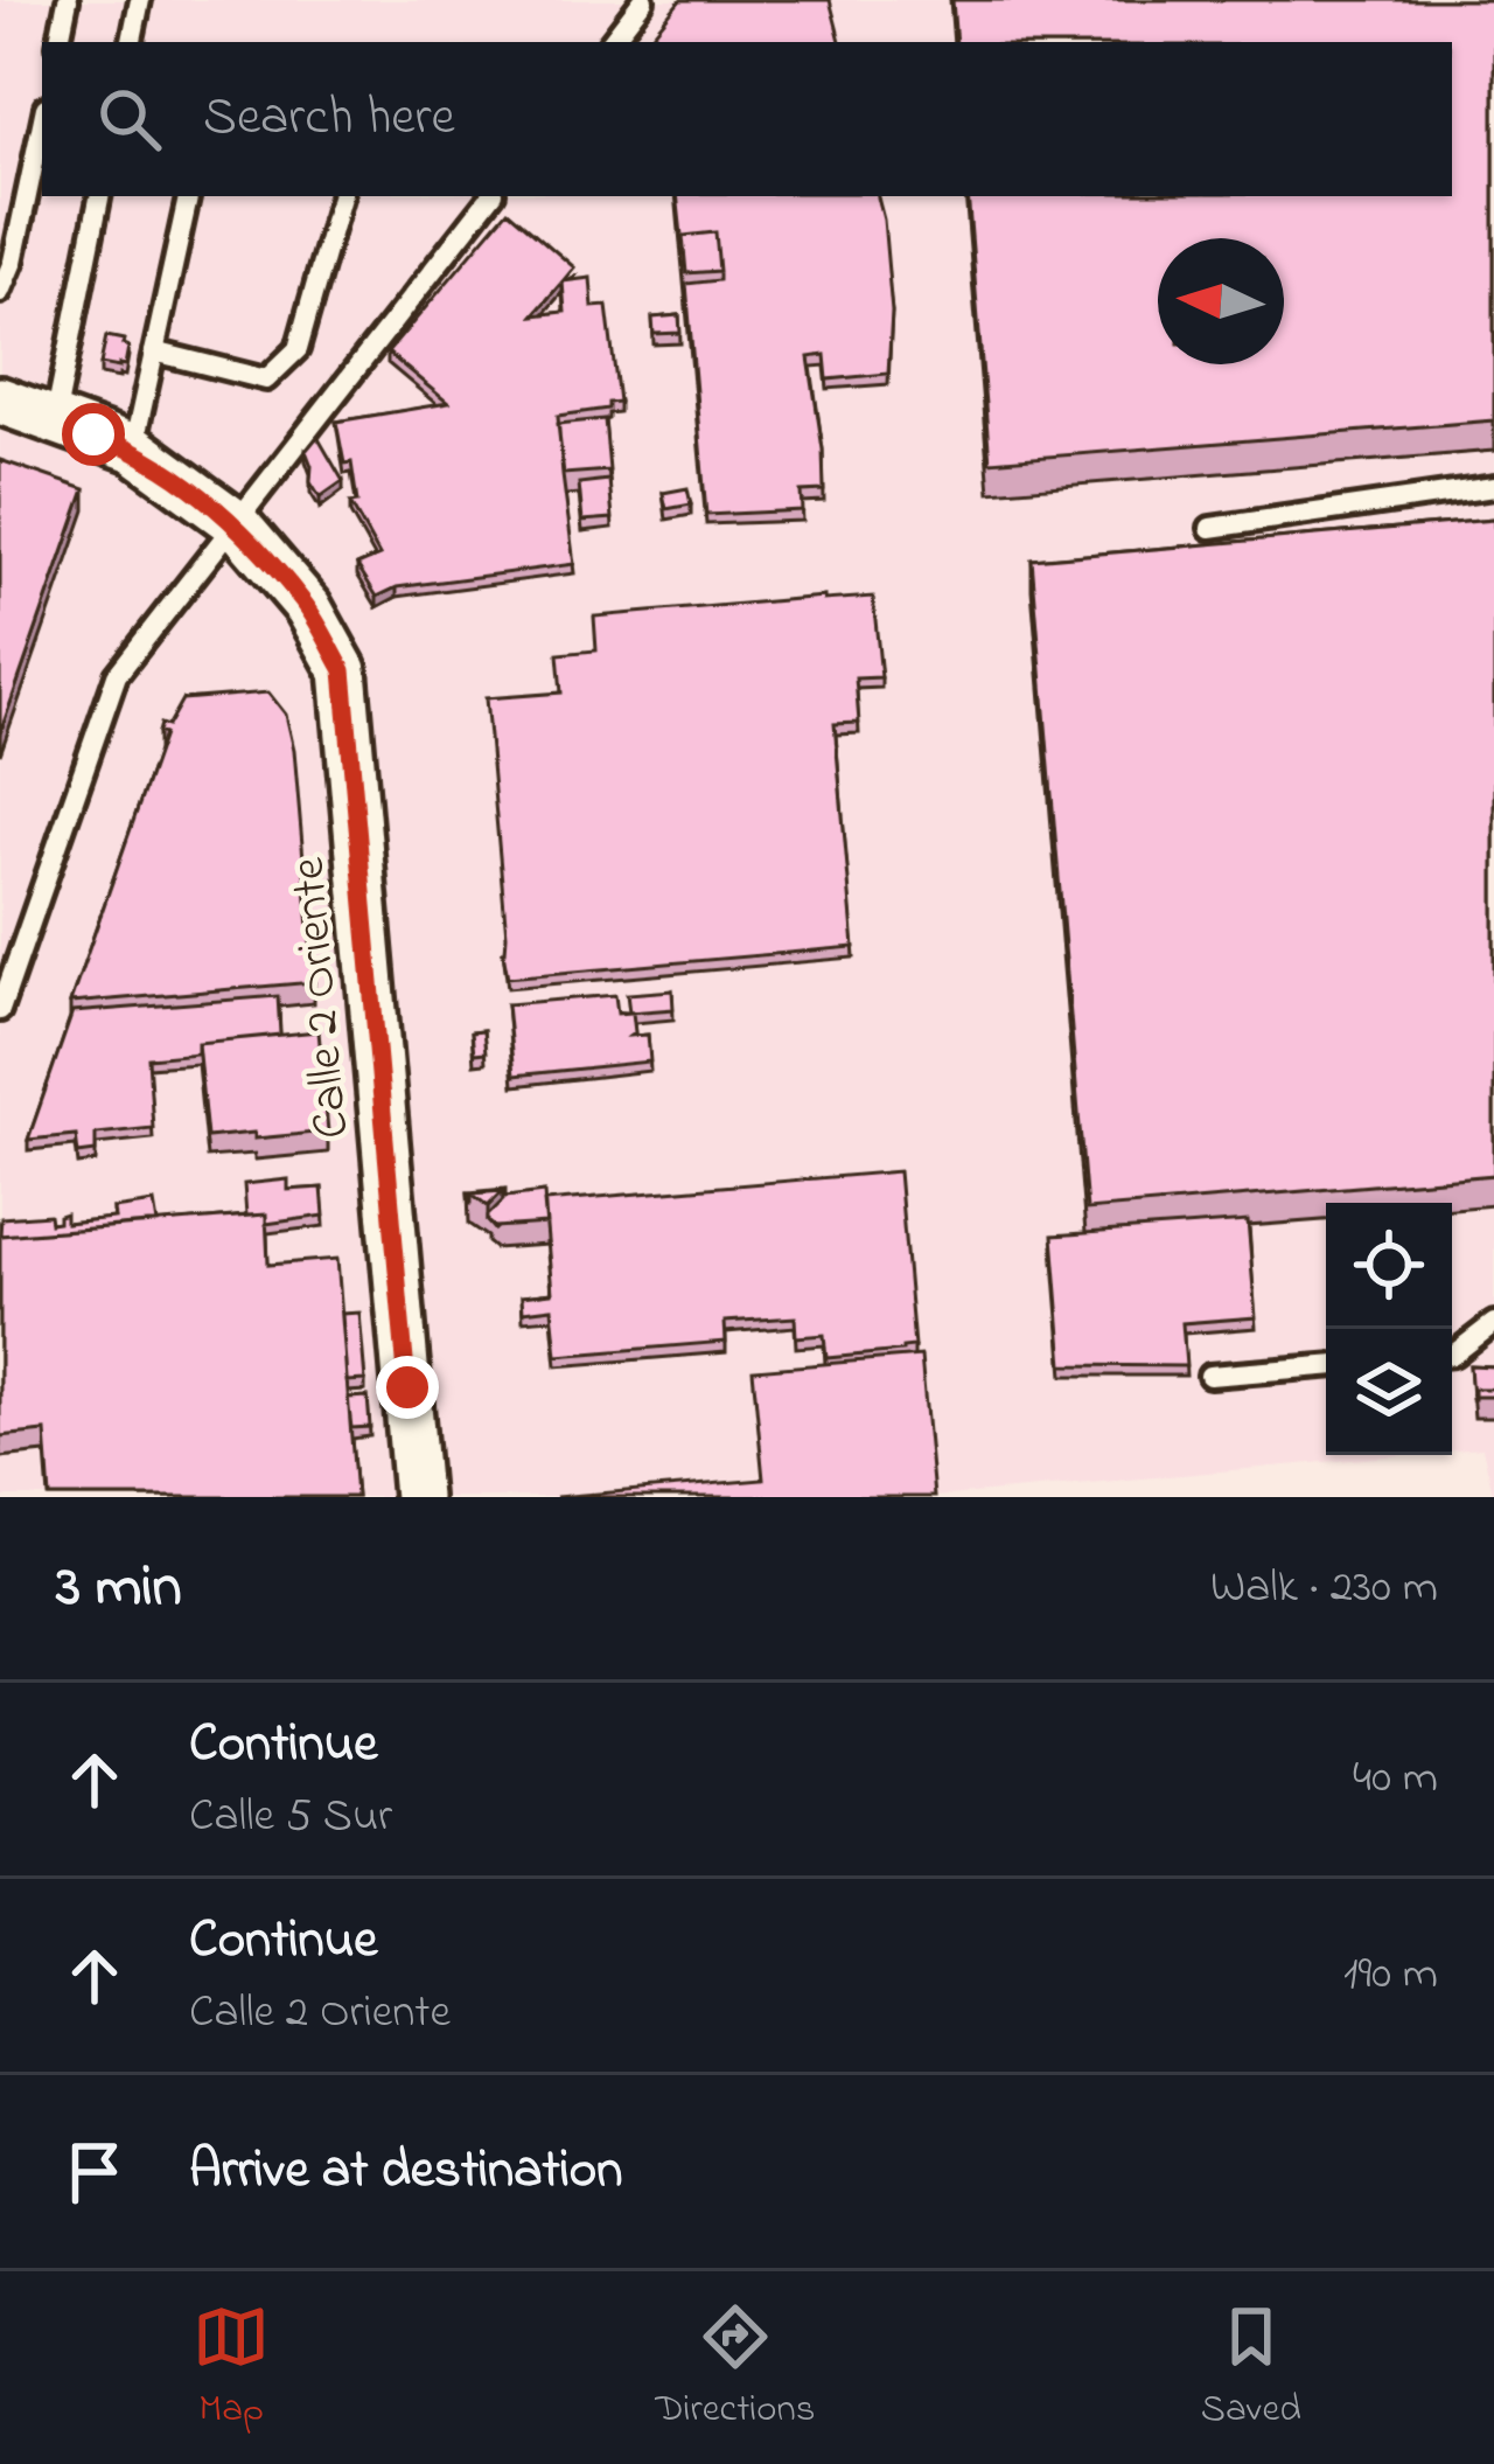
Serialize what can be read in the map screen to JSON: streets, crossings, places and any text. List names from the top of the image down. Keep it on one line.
{"streets":{"street":["Calle 2 Oriente"]},"north":"left","page":{"search":"Search here","heading":["3 min","Walk · 230 m"],"list":[["Continue","Calle 5 Sur","40 m"],["Continue","Calle 2 Oriente","190 m"],"Arrive at destination"],"nav":["Map","Directions","Saved"]}}
